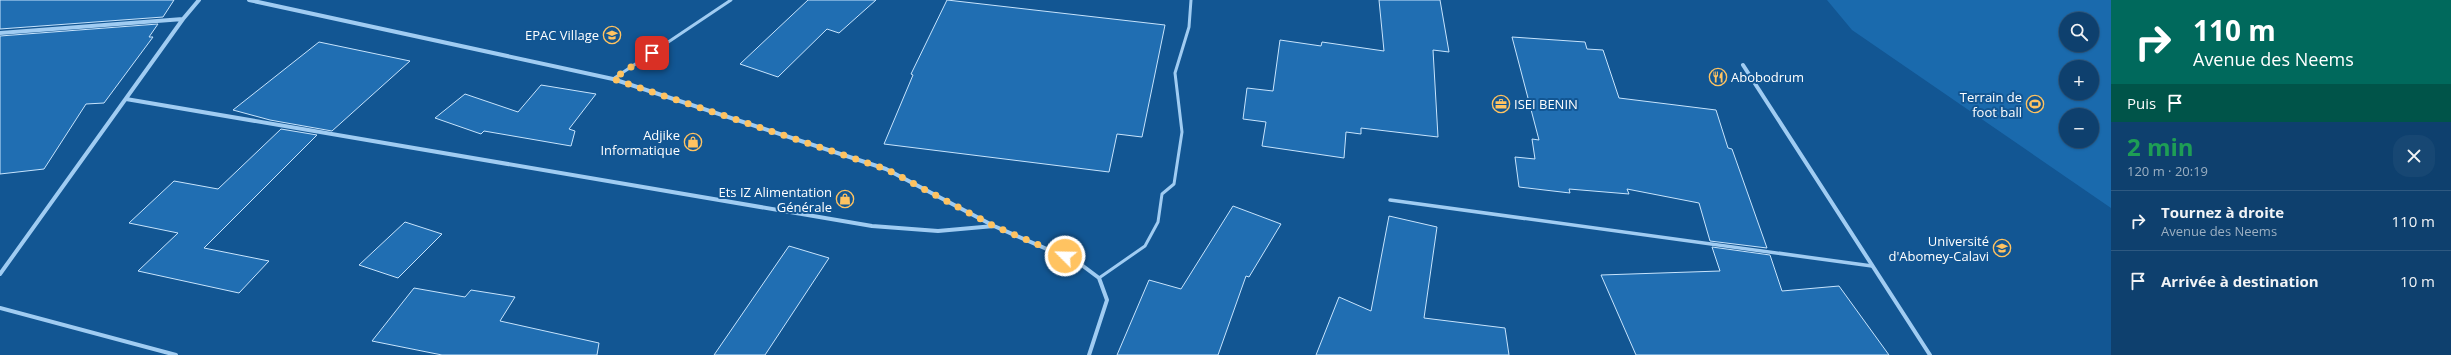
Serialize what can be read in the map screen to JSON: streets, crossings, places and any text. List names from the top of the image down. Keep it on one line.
{"places":{"school or university":["EPAC Village","Université d'Abomey-Calavi"],"restaurant":["Abobodrum"],"office":["ISEI BENIN"],"sports":["Terrain de foot ball"],"shop":["Adjike Informatique","Ets IZ Alimentation Générale"]},"page":{"turn":["110 m","Avenue des Neems"],"map_buttons":["+","−"],"then":"Puis","heading":["2 min","120 m · 20:19"],"list":[{"name":"Tournez à droite","note":"Avenue des Neems","value":"110 m"},{"name":"Arrivée à destination","value":"10 m"}]}}
